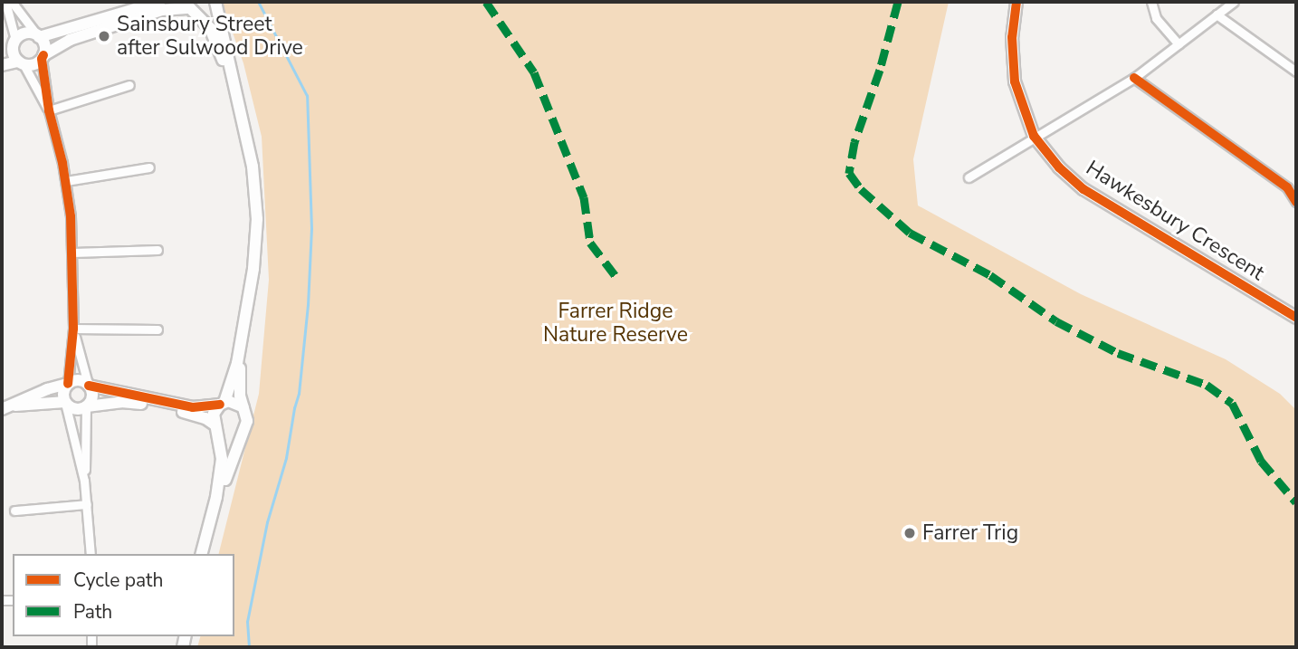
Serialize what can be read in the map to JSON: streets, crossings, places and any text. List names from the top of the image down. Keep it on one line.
{"streets":{"street":["Hawkesbury Crescent"]},"parks":["Farrer Ridge Nature Reserve"],"places":["Sainsbury Street after Sulwood Drive","Farrer Trig"],"legend":["Cycle path","Path"]}
